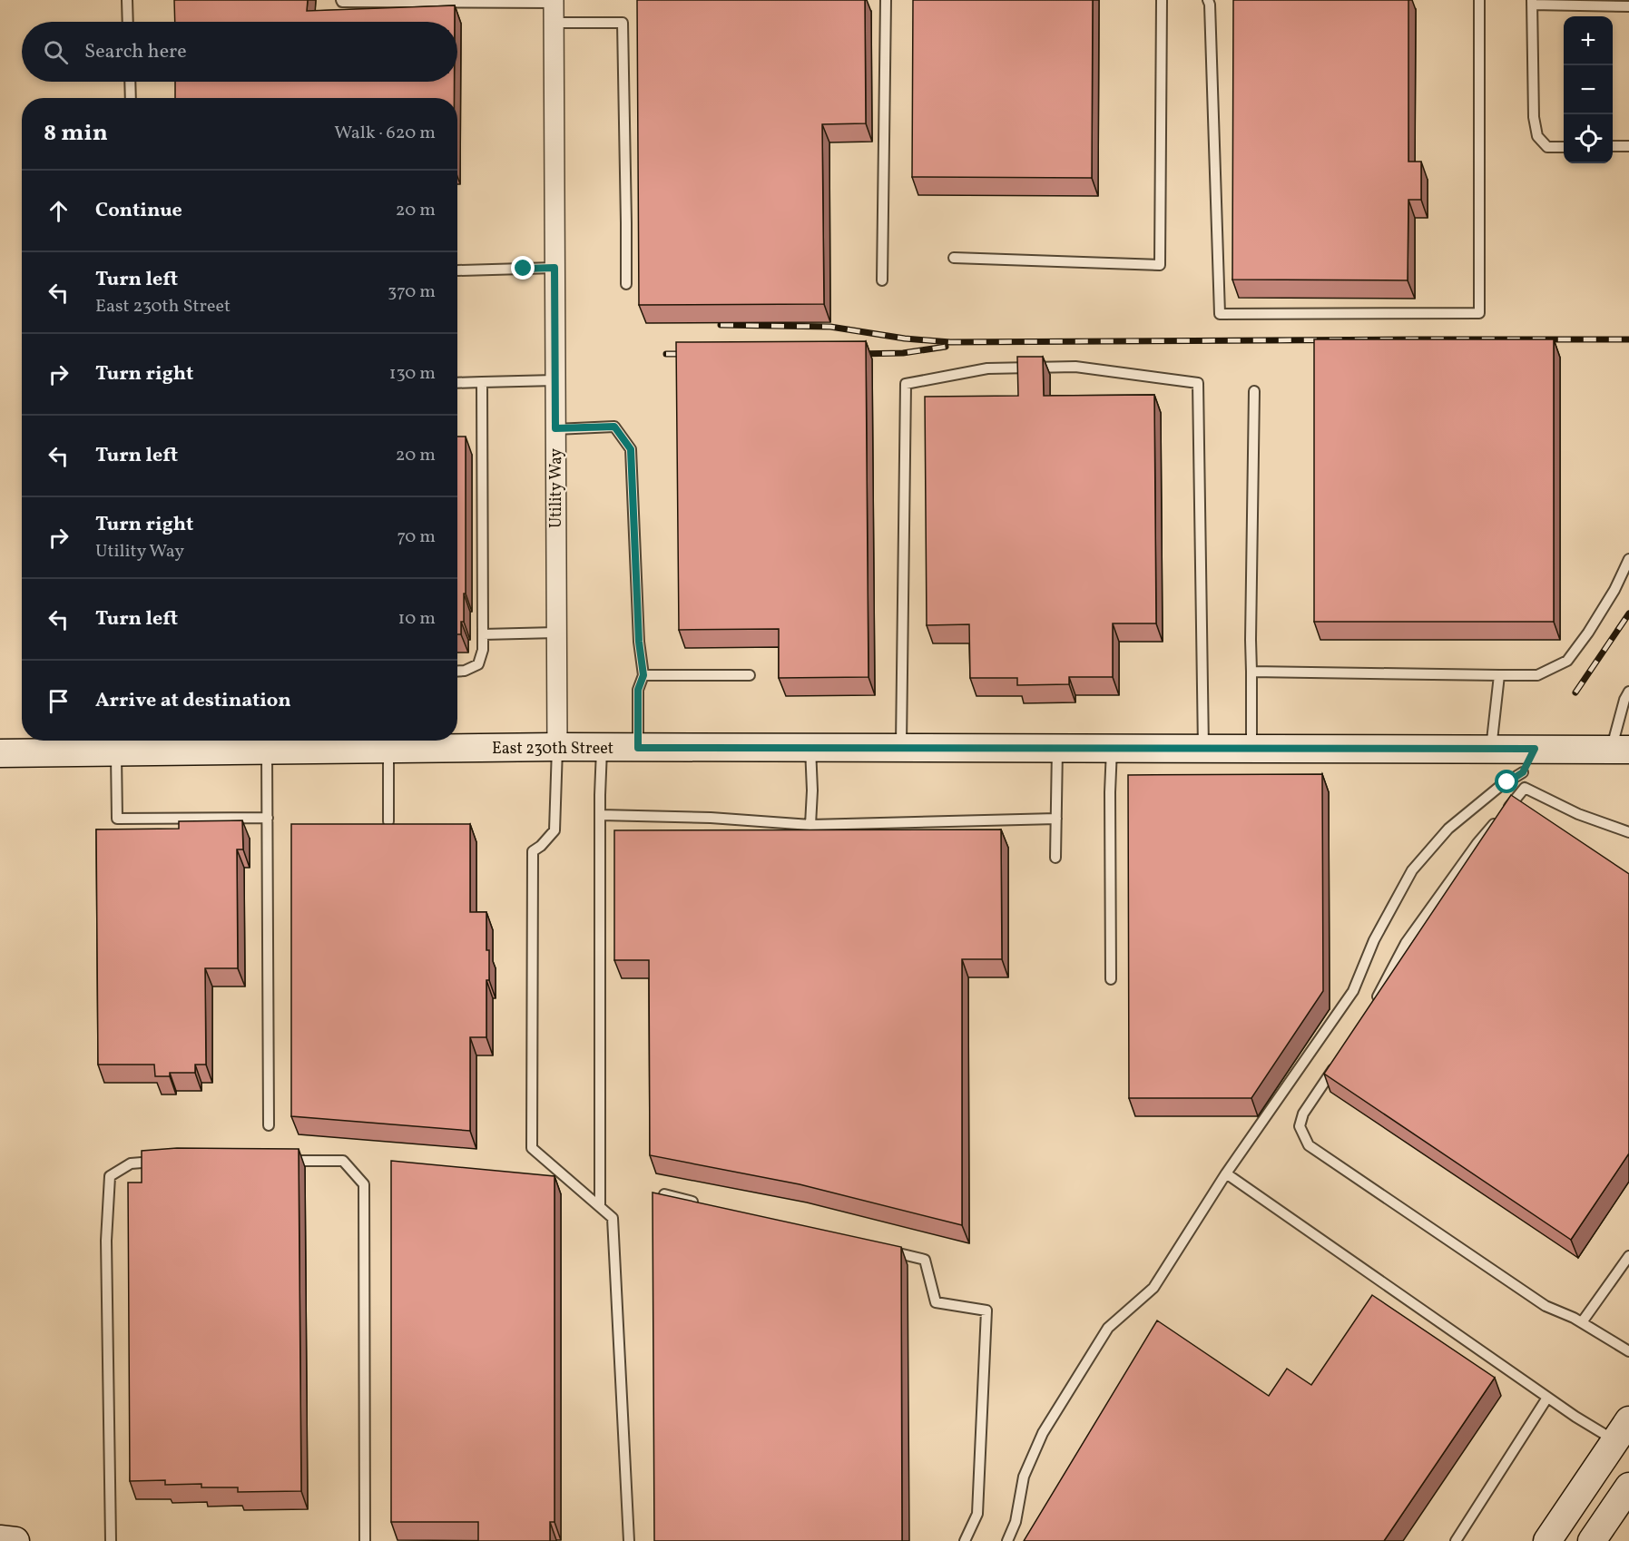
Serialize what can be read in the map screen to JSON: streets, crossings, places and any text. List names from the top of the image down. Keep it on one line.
{"streets":{"street":["Utility Way","East 230th Street"]},"crossings":[["Utility Way","East 230th Street"]],"page":{"map_buttons":["+","−"],"search":"Search here","heading":["8 min","Walk · 620 m"],"list":[["Continue","20 m"],["Turn left","East 230th Street","370 m"],["Turn right","130 m"],["Turn left","20 m"],["Turn right","Utility Way","70 m"],["Turn left","10 m"],"Arrive at destination"]}}
